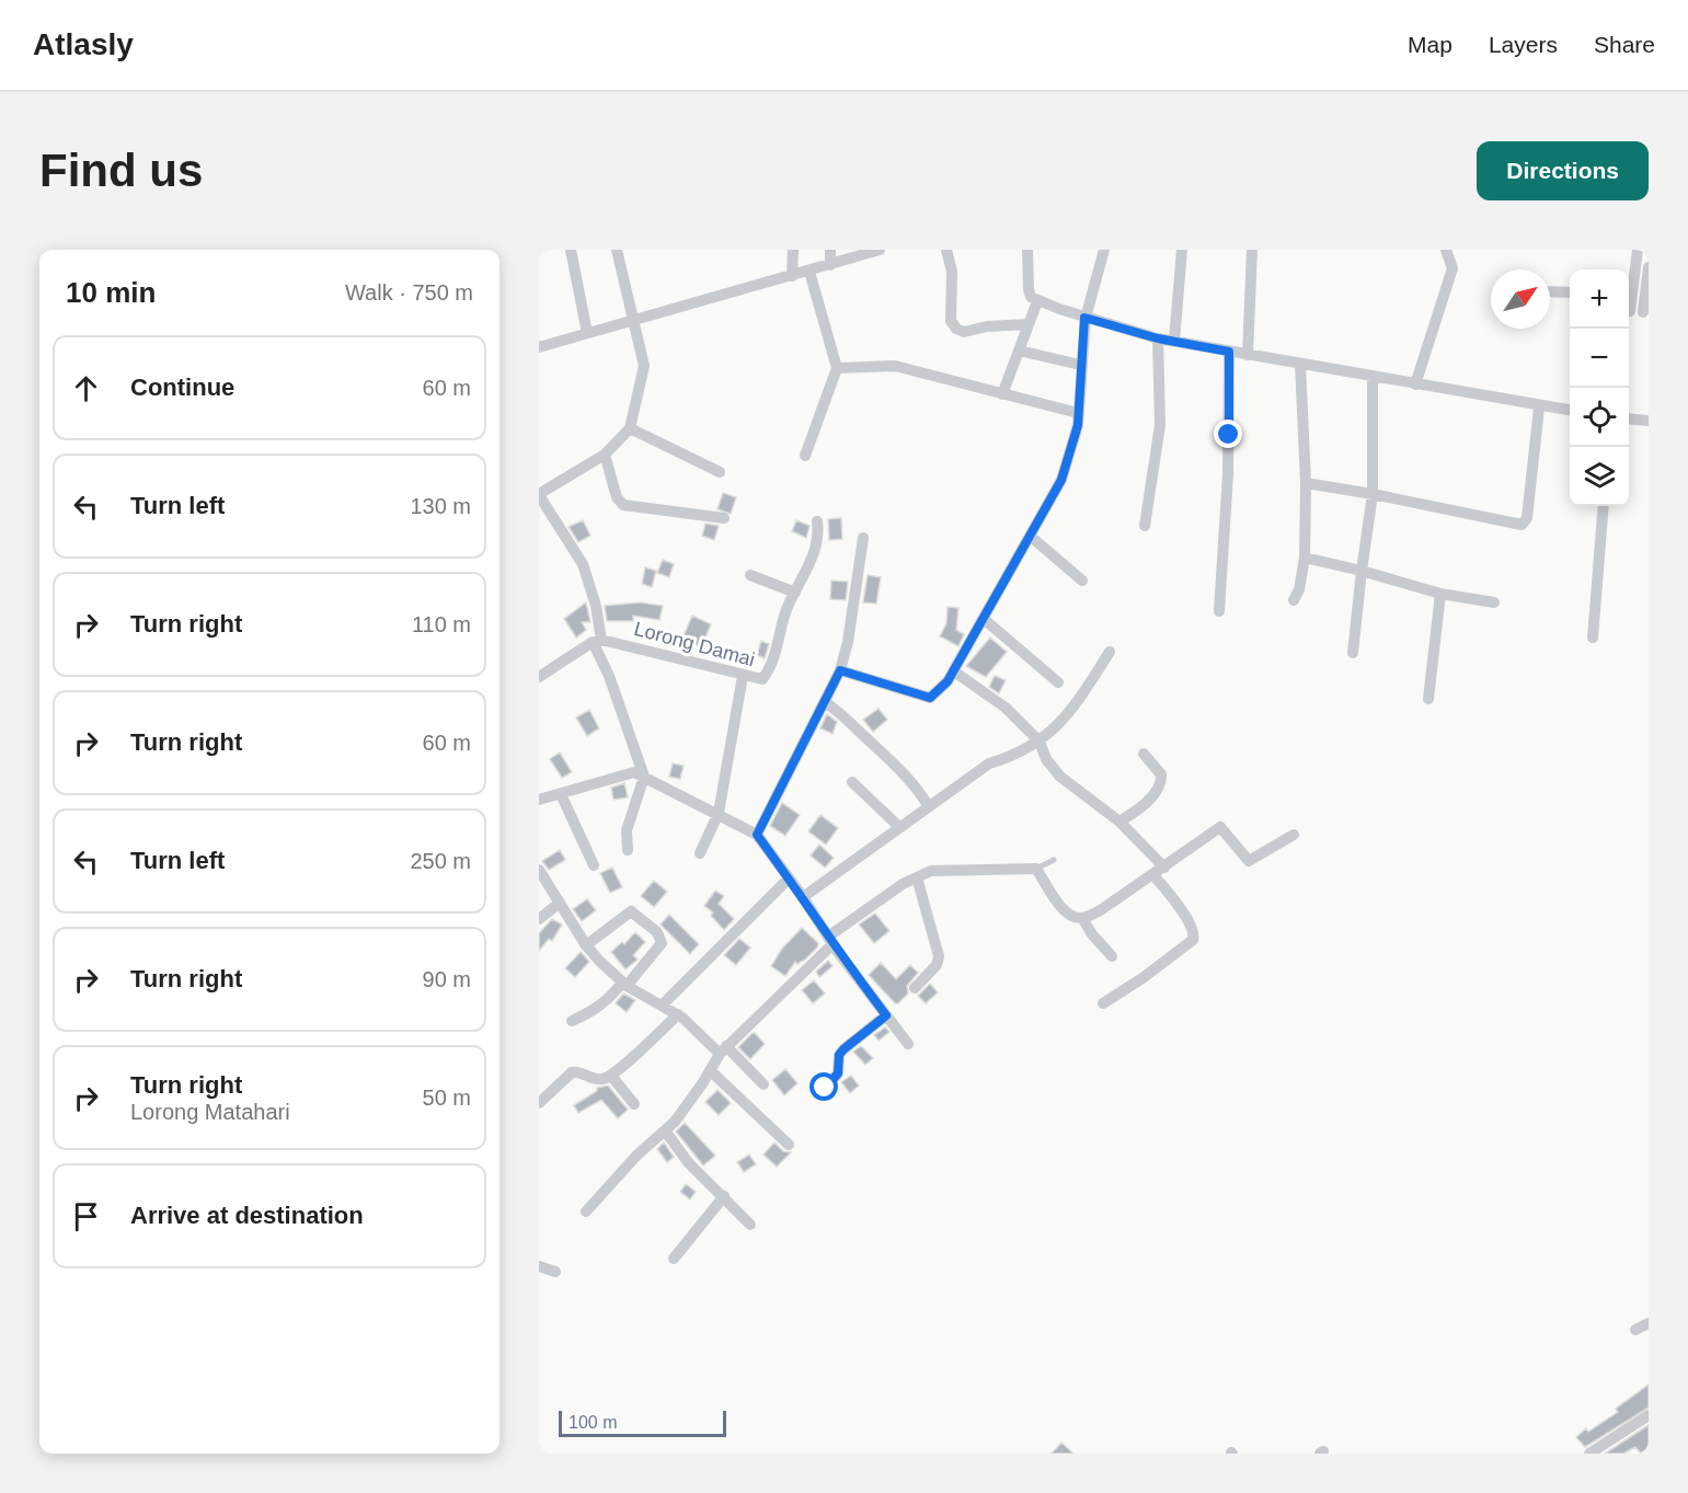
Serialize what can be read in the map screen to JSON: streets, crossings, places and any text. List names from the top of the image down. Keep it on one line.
{"streets":{"street":["Lorong Damai"]},"scale_bar":"100 m","north":"top right","page":{"header":"Atlasly","nav":["Map","Layers","Share"],"buttons":"Directions","title":"Find us","heading":["10 min","Walk · 750 m"],"map_buttons":["+","−"],"list":[["Continue","60 m"],["Turn left","130 m"],["Turn right","110 m"],["Turn right","60 m"],["Turn left","250 m"],["Turn right","90 m"],["Turn right","Lorong Matahari","50 m"],"Arrive at destination"],"scale":"100 m"}}
